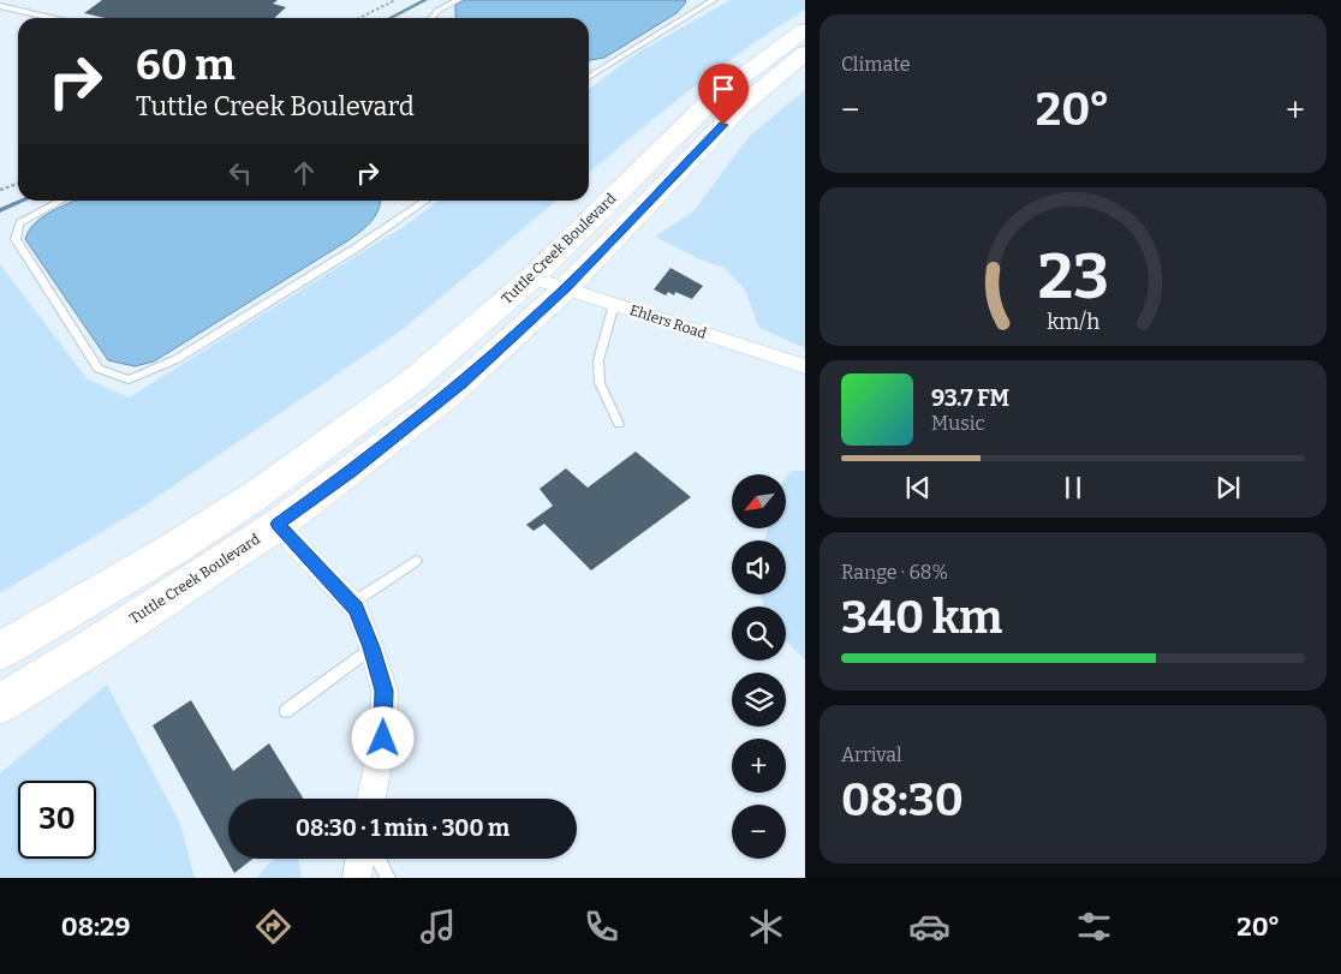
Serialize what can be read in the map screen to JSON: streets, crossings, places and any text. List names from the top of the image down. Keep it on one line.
{"streets":{"highway":["Tuttle Creek Boulevard"],"street":["Ehlers Road"]},"crossings":[["Tuttle Creek Boulevard","Ehlers Road"]],"north":"bottom left","page":{"tile":["Climate",["Range · 68%","340 km"],["Arrival","08:30"]],"turn":["60 m","Tuttle Creek Boulevard"],"heat":["−","20°","+"],"song":["93.7 FM","Music"],"map_buttons":["+","−"],"limit":"30","trip":"08:30 · 1 min · 300 m","tabs":["08:29","20°"],"gauge":["23","km/h"]}}
